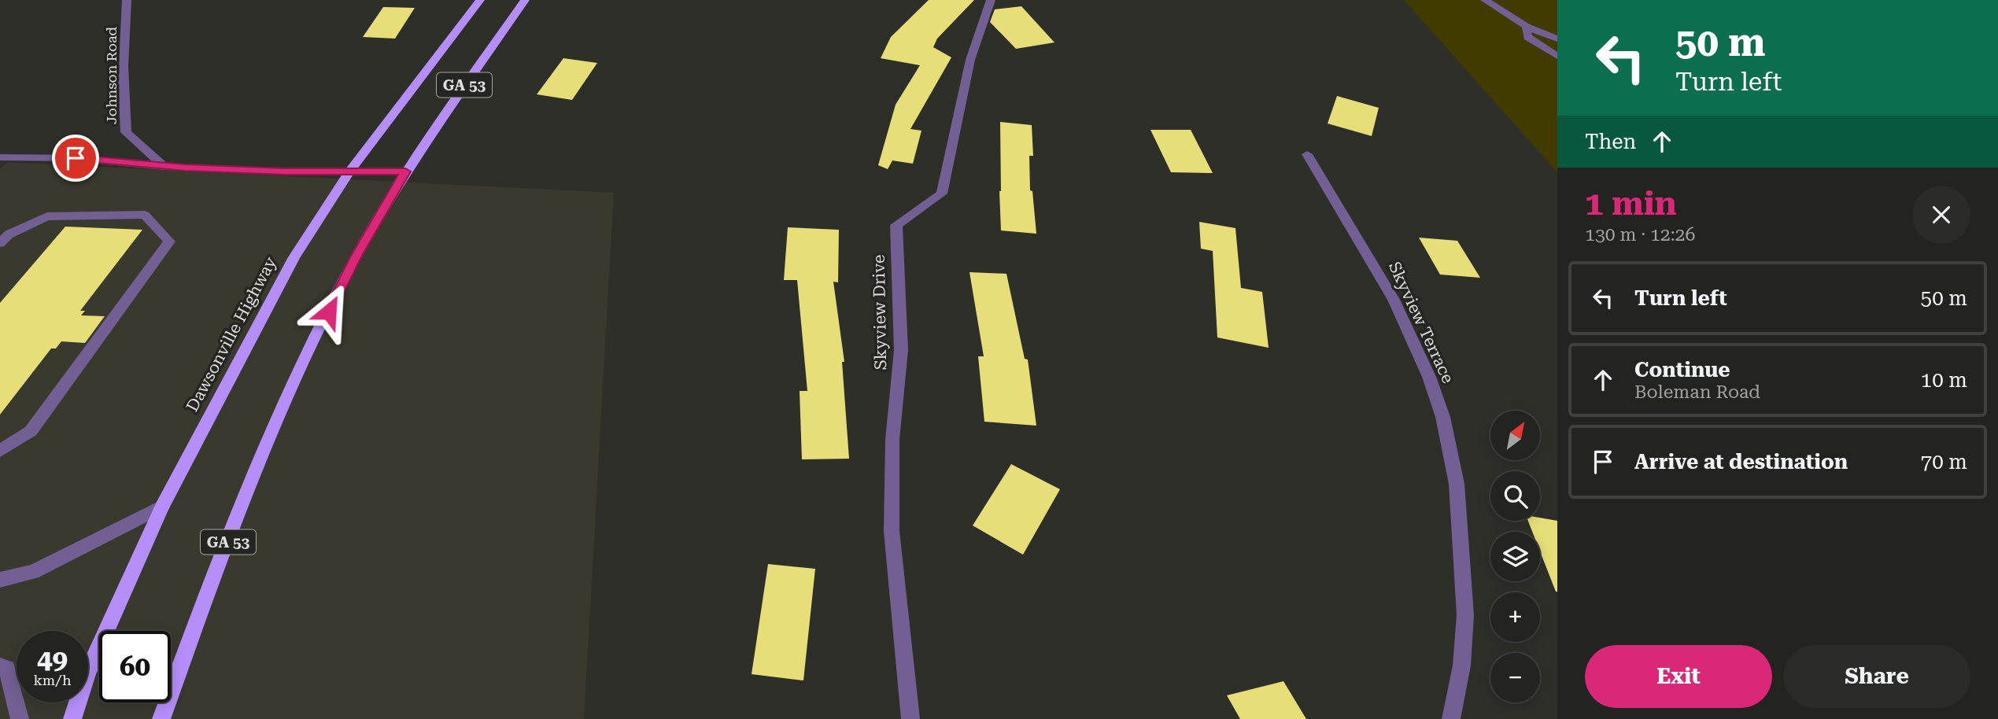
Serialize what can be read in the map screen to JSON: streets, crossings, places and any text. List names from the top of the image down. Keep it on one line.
{"streets":{"main road":["GA 53","Dawsonville Highway"],"street":["Johnson Road","Skyview Drive","Skyview Terrace"]},"north":"top right","page":{"turn":["50 m","Turn left"],"then":"Then","heading":["1 min","130 m · 12:26"],"list":[{"name":"Turn left","value":"50 m"},{"name":"Continue","note":"Boleman Road","value":"10 m"},{"name":"Arrive at destination","value":"70 m"}],"map_buttons":["+","−"],"speed":"49 km/h","limit":"60","buttons":["Exit","Share"]}}
